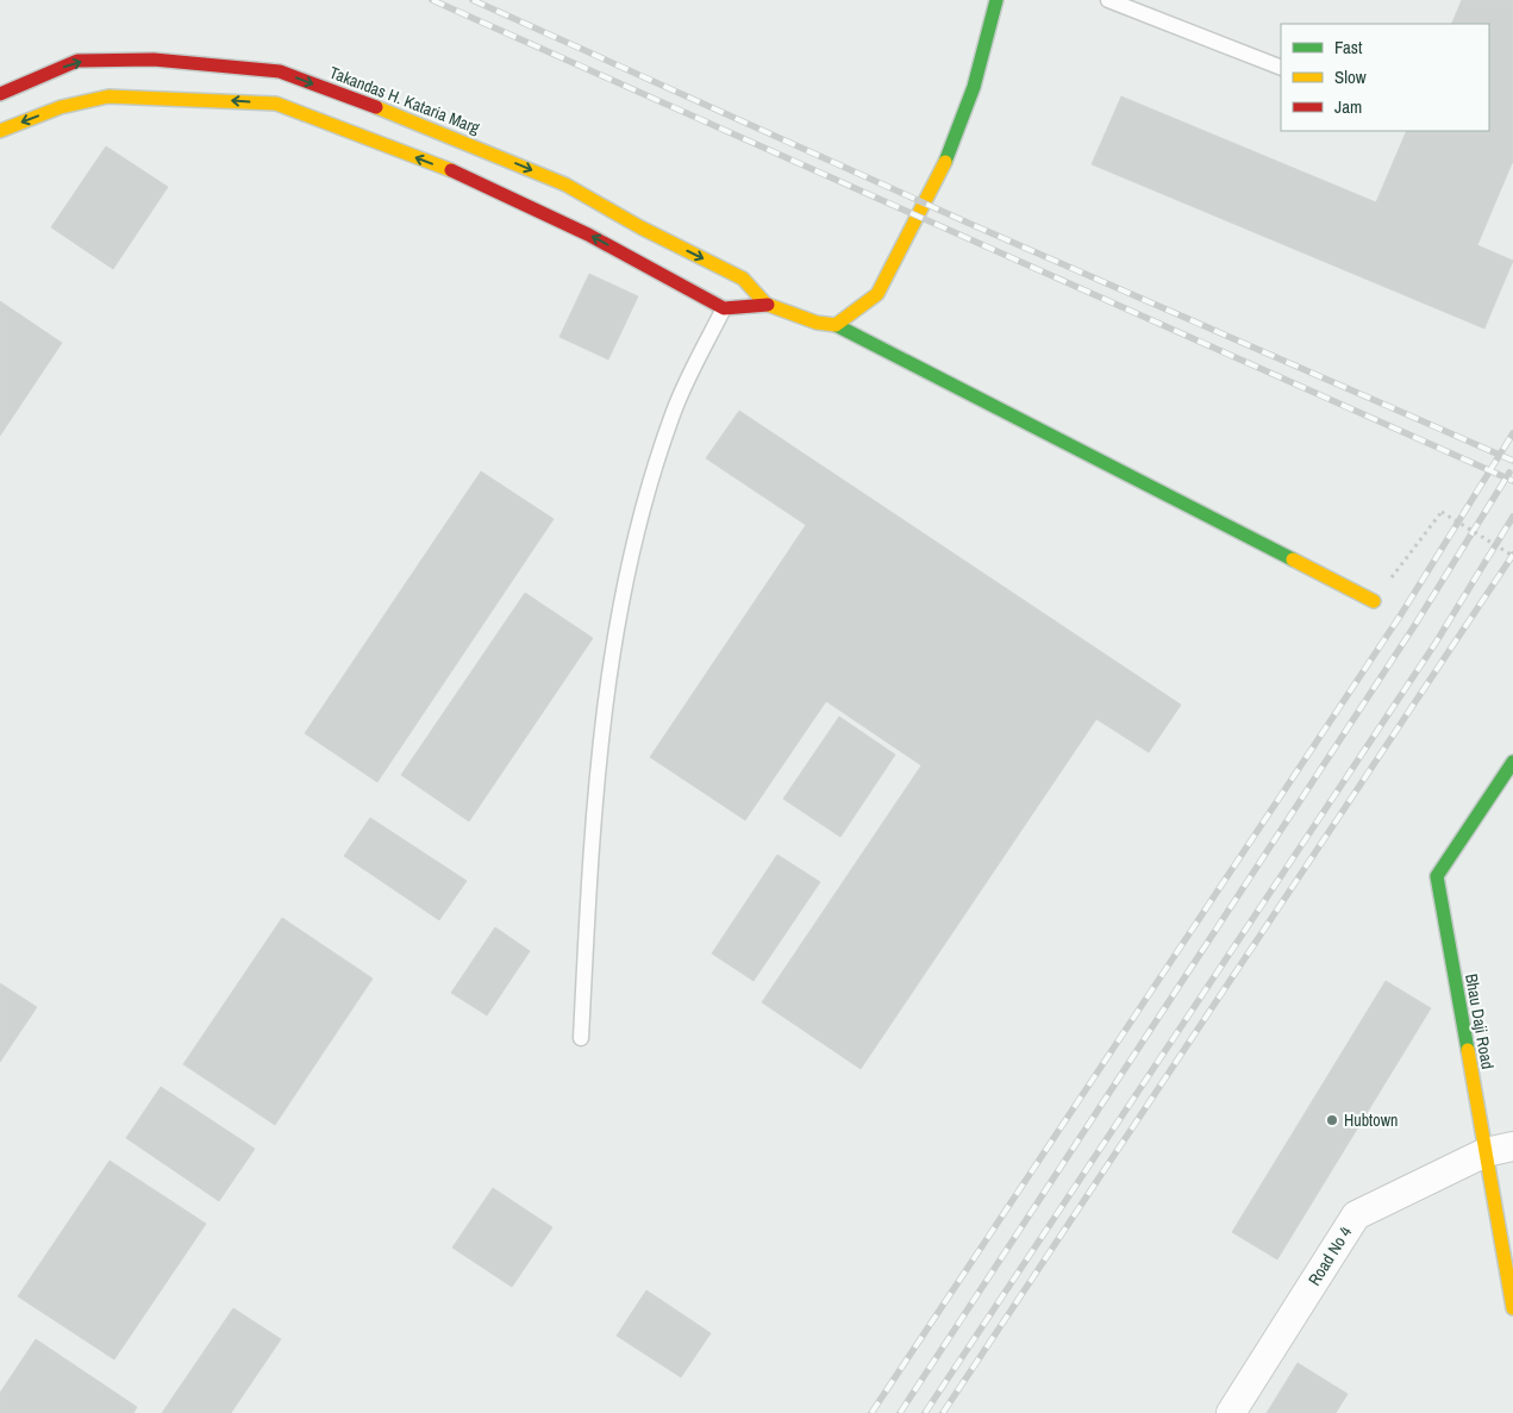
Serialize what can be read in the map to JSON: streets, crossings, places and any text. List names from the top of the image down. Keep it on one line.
{"streets":{"main road":["Takandas H. Kataria Marg","Bhau Daji Road"],"street":["Road No 4"]},"crossings":[["Bhau Daji Road","Road No 4"]],"places":["Hubtown"],"legend":["Fast","Slow","Jam"]}
